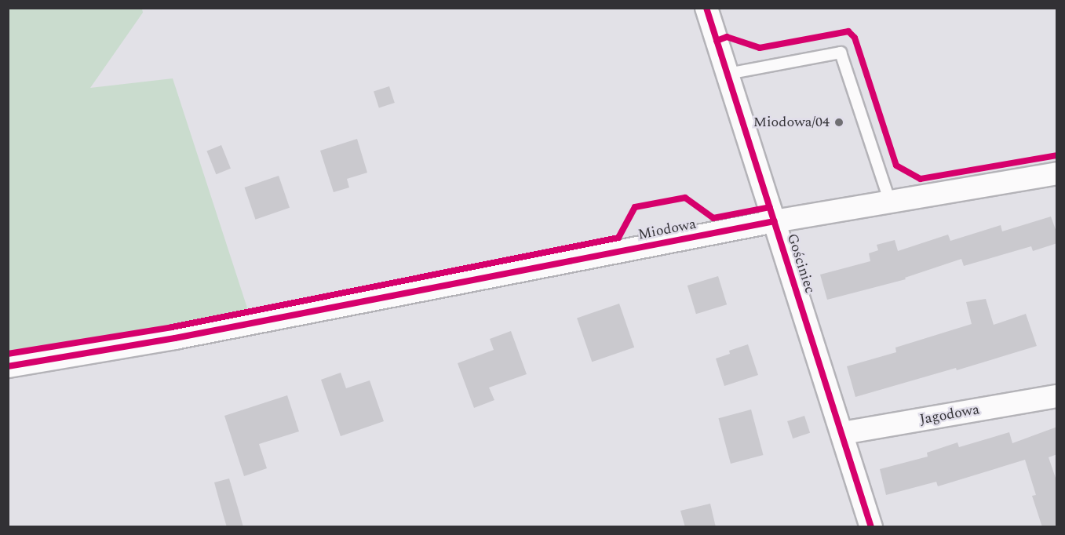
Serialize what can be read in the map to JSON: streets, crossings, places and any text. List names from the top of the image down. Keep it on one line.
{"streets":{"street":["Miodowa","Gościniec","Jagodowa"]},"crossings":[["Miodowa","Gościniec"],["Gościniec","Jagodowa"]],"places":["Miodowa/04"]}
